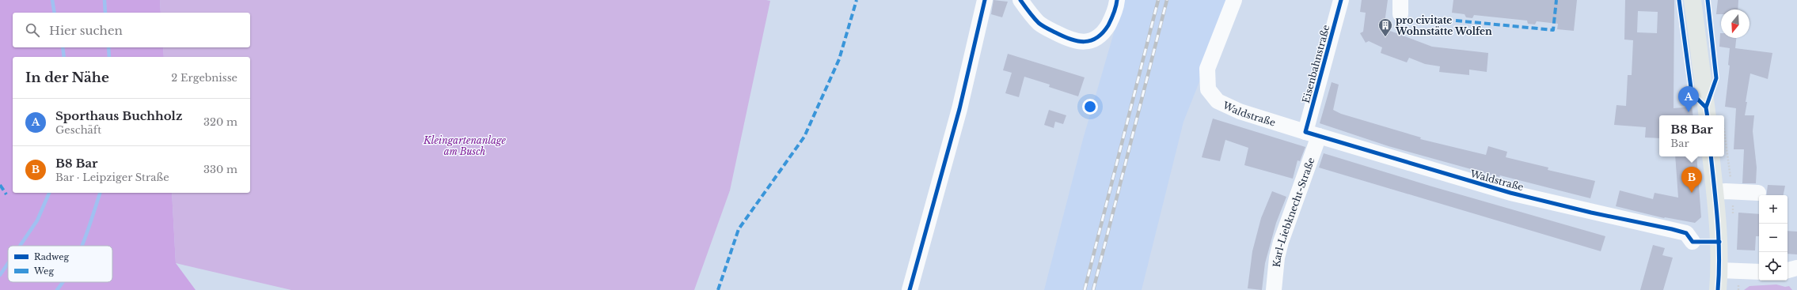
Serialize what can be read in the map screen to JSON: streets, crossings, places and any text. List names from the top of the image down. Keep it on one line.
{"streets":{"street":["Eisenbahnstraße","Waldstraße","Karl-Liebknecht-Straße"]},"crossings":[["Eisenbahnstraße","Waldstraße"],["Eisenbahnstraße","Karl-Liebknecht-Straße"],["Waldstraße","Karl-Liebknecht-Straße"]],"parks":["Kleingartenanlage am Busch"],"places":{"building":["pro civitate Wohnstätte Wolfen"]},"legend":["Radweg","Weg"],"north":"bottom","page":{"search":"Hier suchen","heading":["In der Nähe","2 Ergebnisse"],"pins":["A","B"],"list":[{"mark":"A","name":"Sporthaus Buchholz","note":"Geschäft","value":"320 m"},{"mark":"B","name":"B8 Bar","note":"Bar · Leipziger Straße","value":"330 m"}],"popup":["B8 Bar","Bar"],"map_buttons":["+","−"]}}
